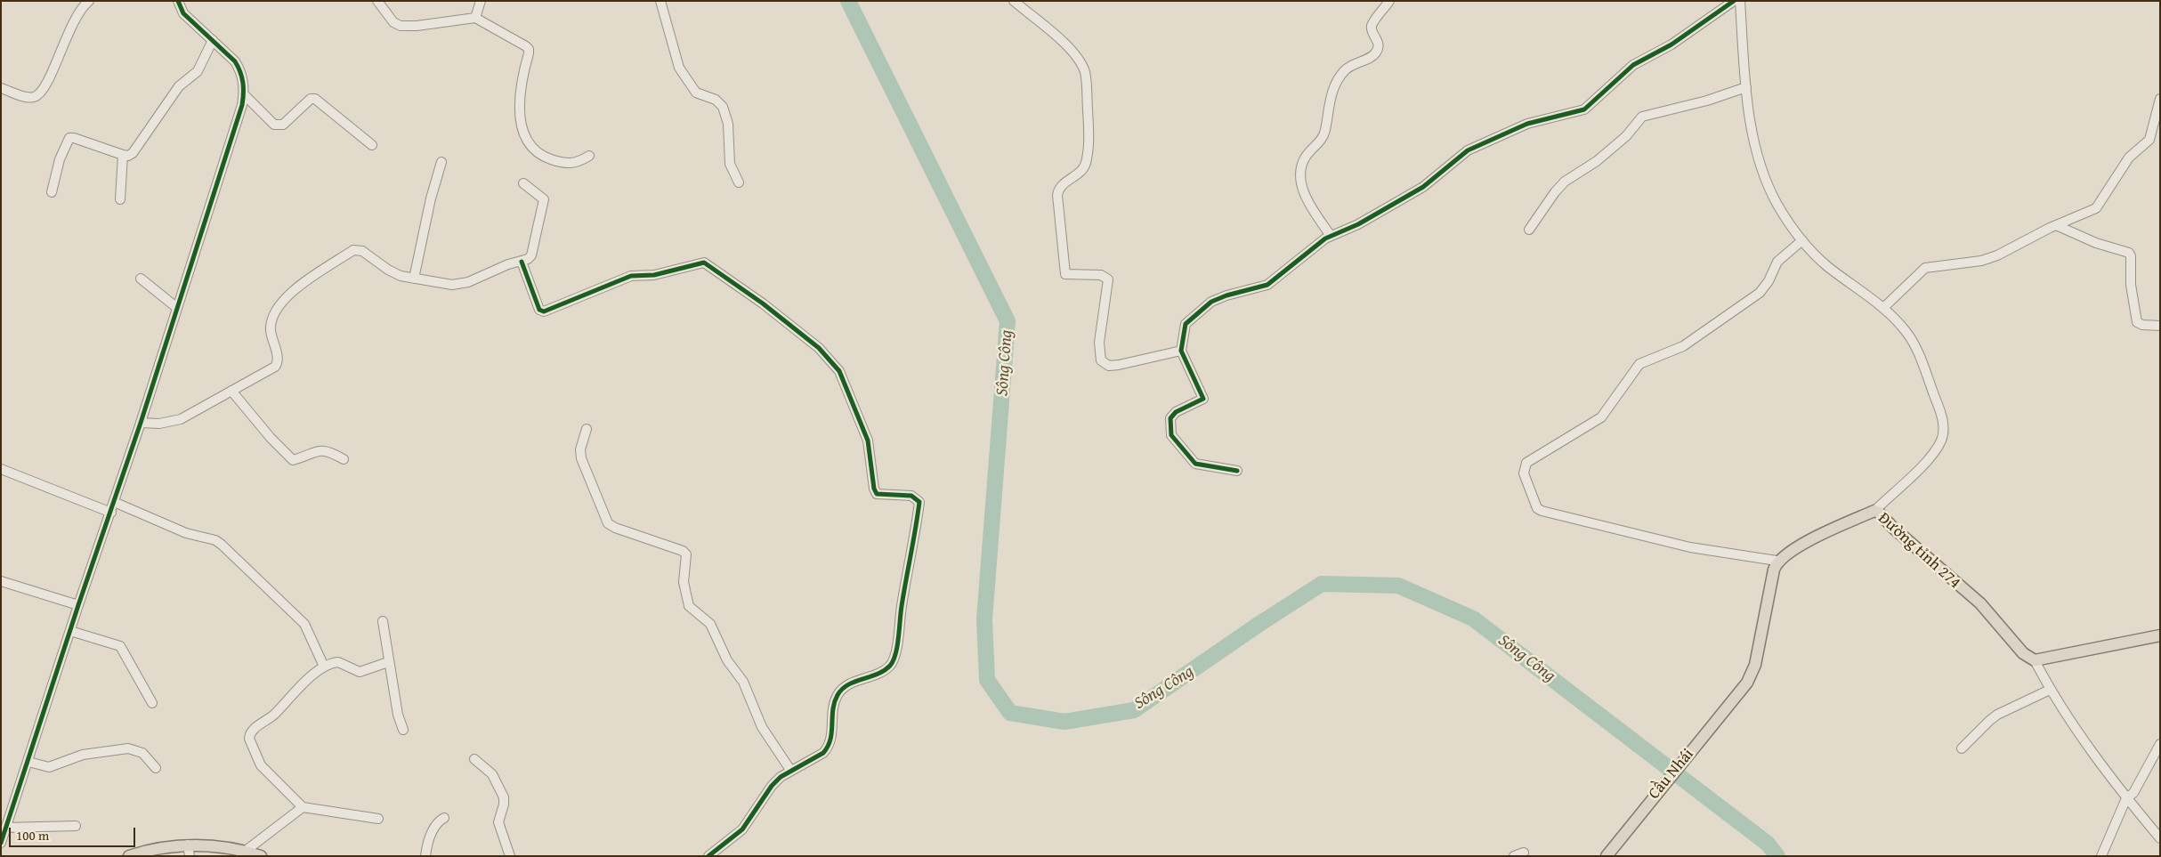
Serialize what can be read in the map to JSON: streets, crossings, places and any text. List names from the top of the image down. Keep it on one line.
{"streets":{"main road":["Đường tỉnh 274","Cầu Nhái"]},"crossings":[["Đường tỉnh 274","Cầu Nhái"]],"water":["Sông Công"],"scale_bar":"100 m"}
